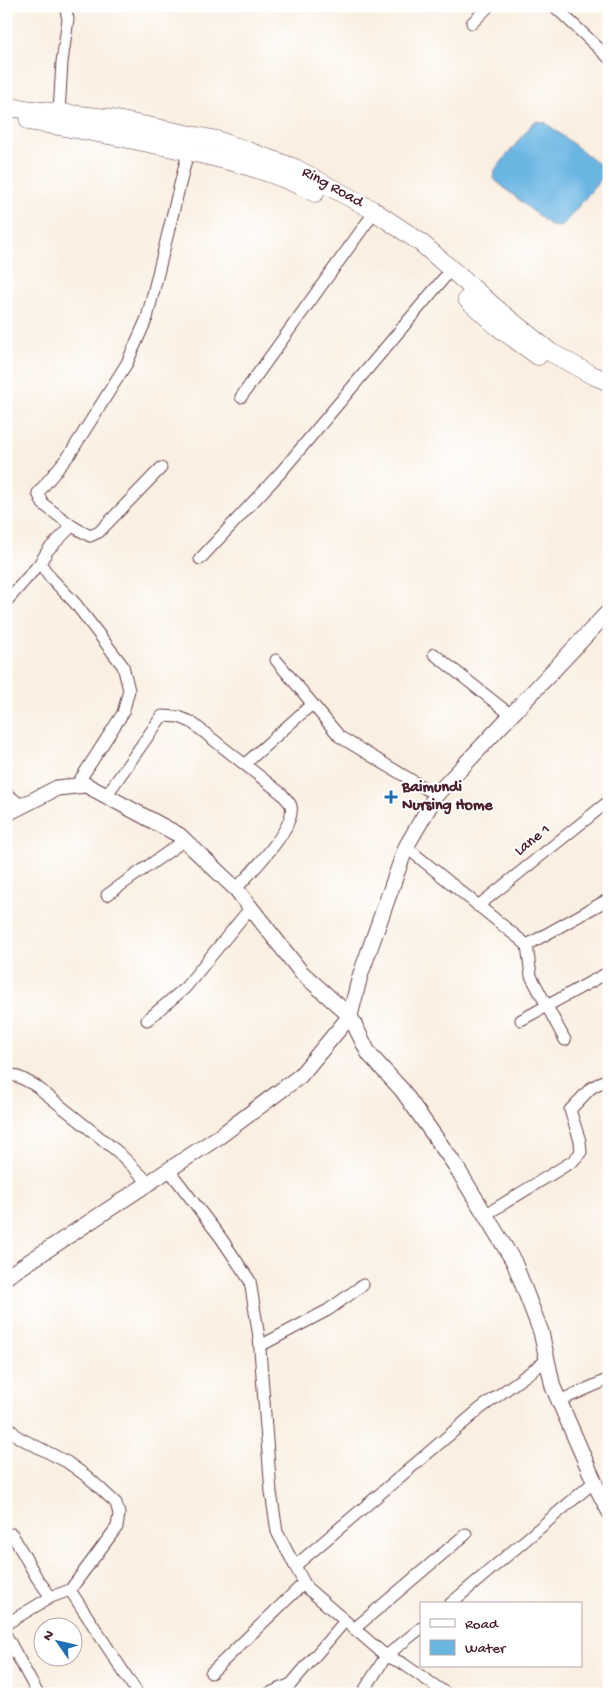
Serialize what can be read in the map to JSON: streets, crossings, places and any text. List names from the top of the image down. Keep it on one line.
{"streets":{"main road":["Ring Road"],"street":["Lane 1"]},"places":{"health":["Baimundi Nursing Home"]},"legend":["Road","Water"],"north":"top left"}
